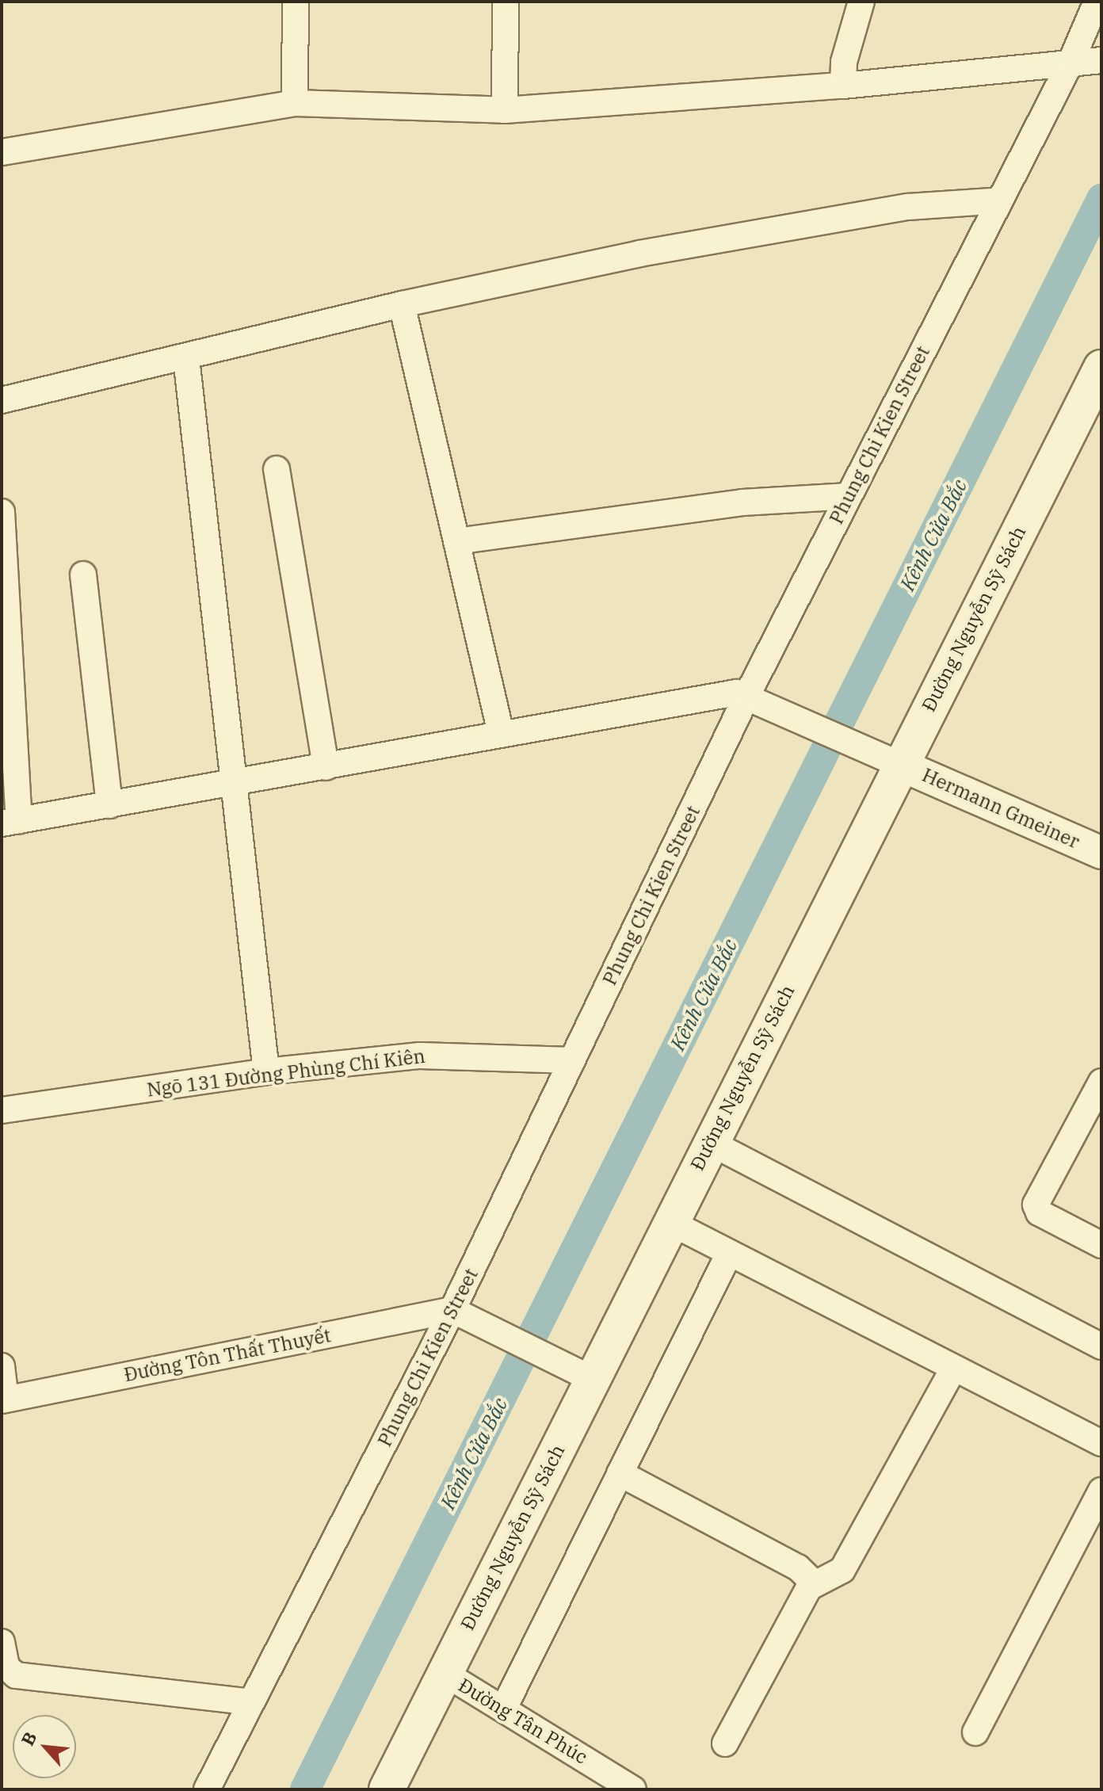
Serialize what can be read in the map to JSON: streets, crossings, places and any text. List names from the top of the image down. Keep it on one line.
{"streets":{"main road":["Đường Nguyễn Sỹ Sách"],"street":["Phung Chi Kien Street","Hermann Gmeiner","Ngõ 131 Đường Phùng Chí Kiên","Đường Tôn Thất Thuyết","Đường Tân Phúc"]},"crossings":[["Phung Chi Kien Street","Ngõ 131 Đường Phùng Chí Kiên"],["Phung Chi Kien Street","Đường Tôn Thất Thuyết"],["Đường Nguyễn Sỹ Sách","Hermann Gmeiner"],["Đường Nguyễn Sỹ Sách","Đường Tân Phúc"]],"water":["Kênh Cửa Bắc"],"north":"top left"}
